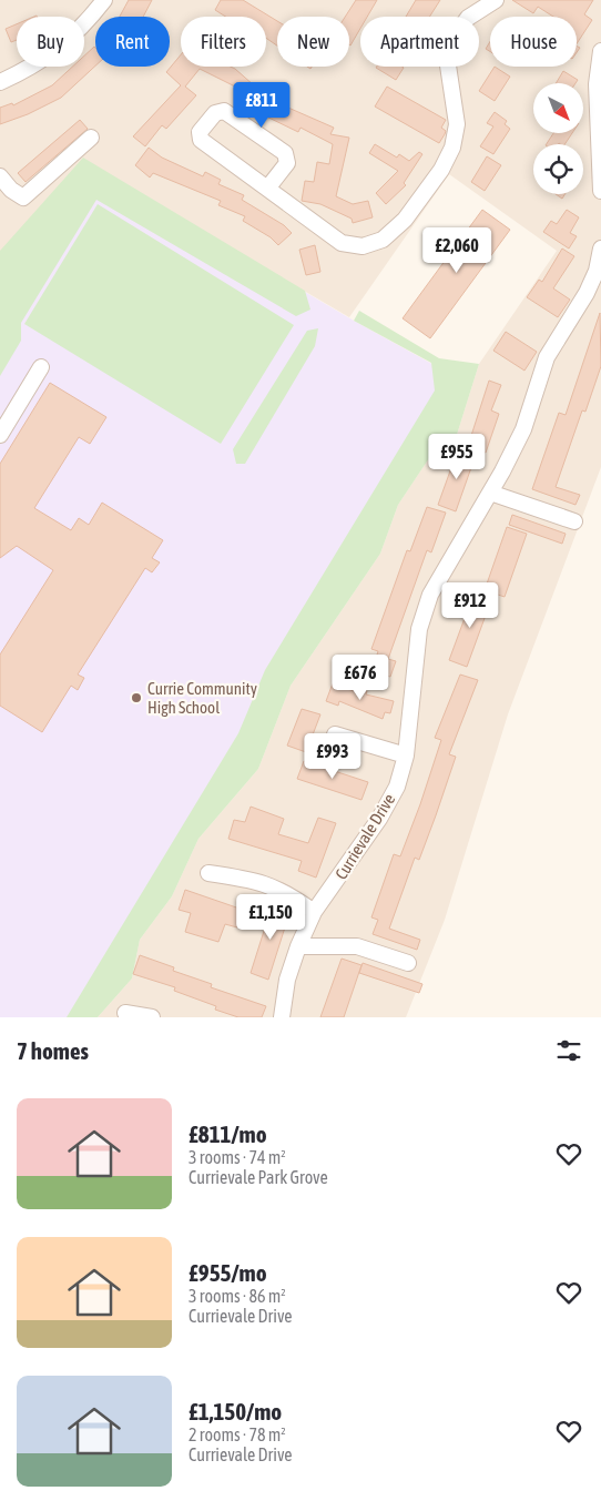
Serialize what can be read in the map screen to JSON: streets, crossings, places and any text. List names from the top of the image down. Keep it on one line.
{"streets":{"street":["Currievale Drive"]},"places":["Currie Community High School"],"north":"bottom right","page":{"chip":["Buy","Rent","Filters","New","Apartment","House"],"price":["£811","£2,060","£955","£912","£676","£993","£1,150"],"heading":"7 homes","list":[{"name":"£811/mo","note":"3 rooms · 74 m² · Currievale Park Grove"},{"name":"£955/mo","note":"3 rooms · 86 m² · Currievale Drive"},{"name":"£1,150/mo","note":"2 rooms · 78 m² · Currievale Drive"}]}}
